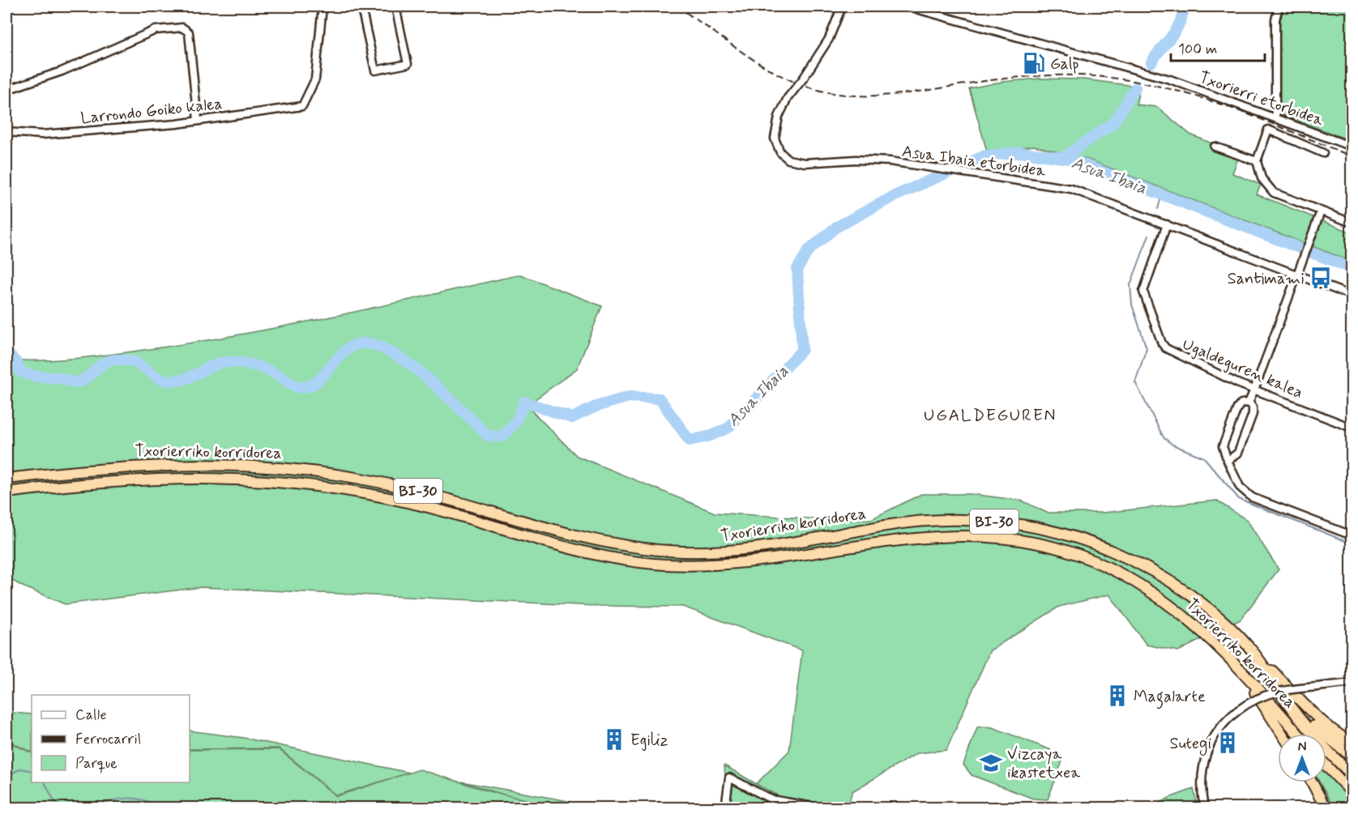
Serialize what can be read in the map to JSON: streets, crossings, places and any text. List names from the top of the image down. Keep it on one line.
{"streets":{"highway":["Txorierriko korridorea","BI-30"],"street":["Txorierri etorbidea","Larrondo Goiko kalea","Asua Ibaia etorbidea","Ugaldeguren kalea"]},"crossings":[["Asua Ibaia etorbidea","Ugaldeguren kalea"]],"districts":["UGALDEGUREN"],"water":["Asua Ibaia"],"places":{"fuel station":["Galp"],"bus stop":["Santimami"],"building":["Magalarte","Egiliz","Sutegi"],"school or university":["Vizcaya ikastetxea"]},"legend":["Calle","Ferrocarril","Parque"],"scale_bar":"100 m","north":"top"}
